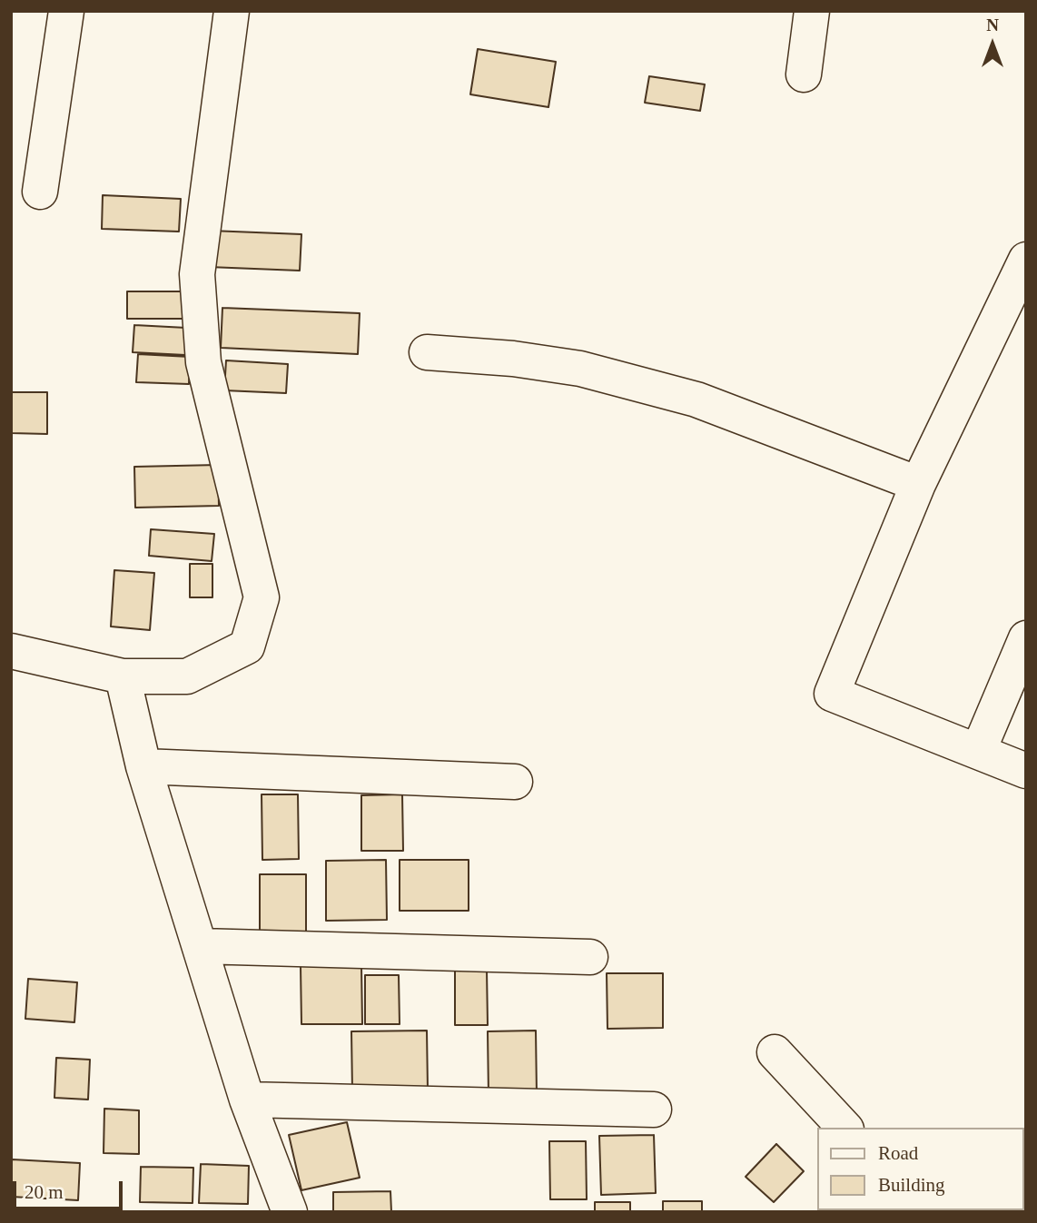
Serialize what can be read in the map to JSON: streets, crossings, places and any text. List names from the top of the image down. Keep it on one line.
{"legend":["Road","Building"],"scale_bar":"20 m","north":"top"}
